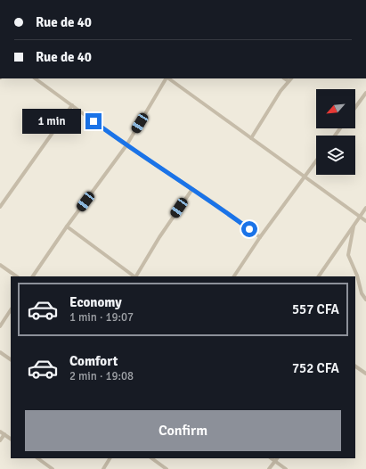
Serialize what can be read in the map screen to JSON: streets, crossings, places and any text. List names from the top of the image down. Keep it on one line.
{"north":"bottom left","page":{"banner":["Rue de 40","Rue de 40"],"bubble":"1 min","list":[{"name":"Economy","note":"1 min · 19:07","value":"557 CFA"},{"name":"Comfort","note":"2 min · 19:08","value":"752 CFA"}],"buttons":"Confirm"}}
